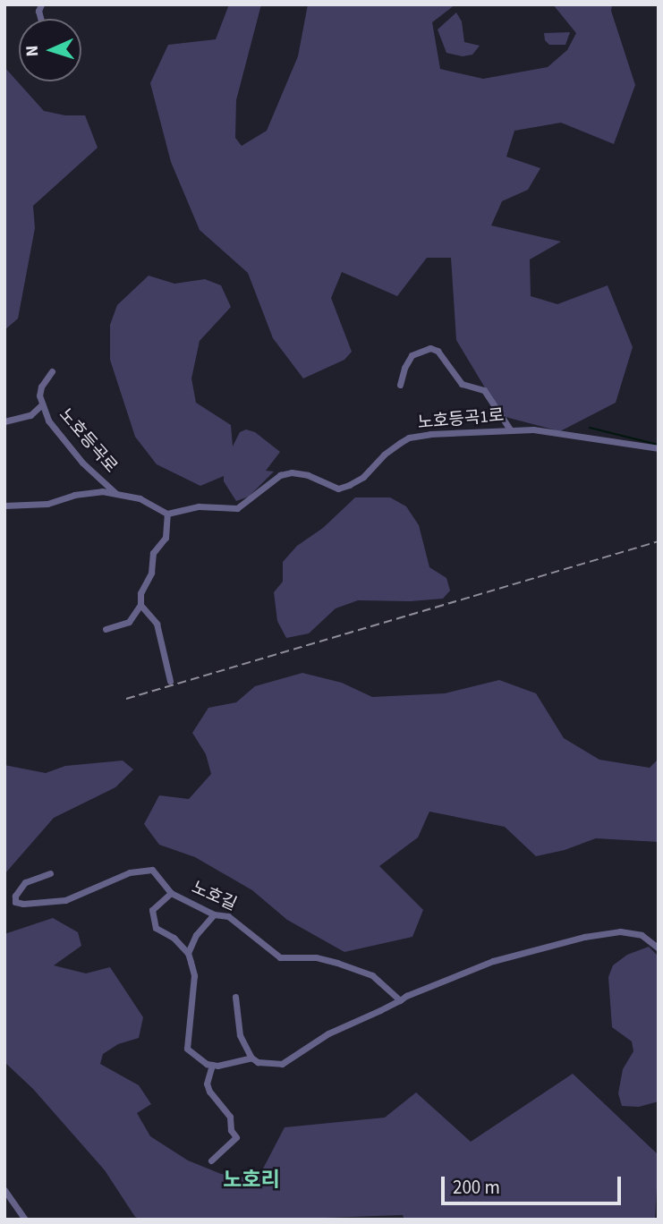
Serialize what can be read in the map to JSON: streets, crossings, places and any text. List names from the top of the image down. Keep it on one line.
{"streets":{"street":["노호등곡1로","노호등곡로","노호길"]},"districts":["노호리"],"scale_bar":"200 m","north":"left"}
